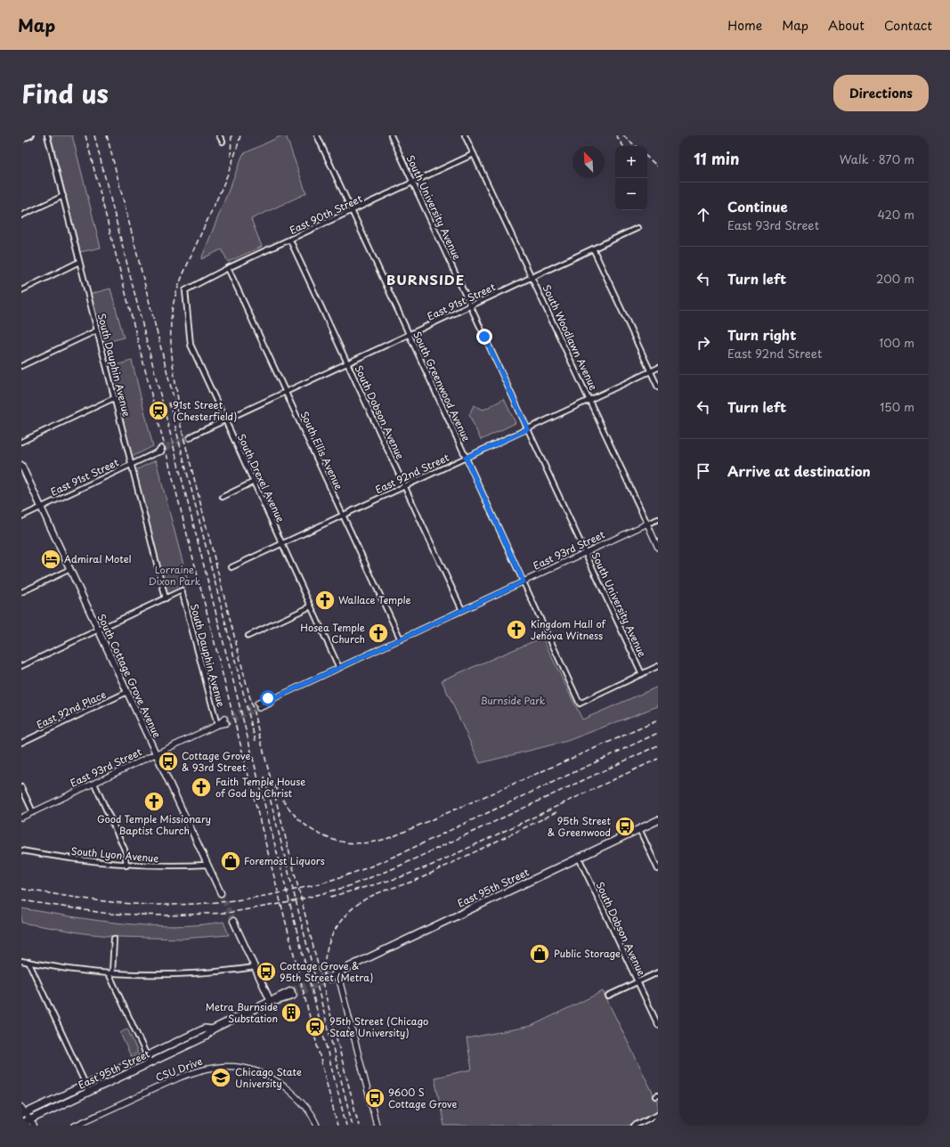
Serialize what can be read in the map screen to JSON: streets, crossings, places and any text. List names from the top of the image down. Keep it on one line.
{"streets":{"main road":["South Cottage Grove Avenue","East 95th Street"],"street":["South University Avenue","East 90th Street","East 91st Street","South Woodlawn Avenue","South Dauphin Avenue","South Greenwood Avenue","South Dobson Avenue","South Ellis Avenue","East 92nd Street","South Drexel Avenue","East 93rd Street","East 92nd Place","South Lyon Avenue","CSU Drive"]},"crossings":[["South University Avenue","East 90th Street"],["South University Avenue","East 91st Street"],["South University Avenue","South Greenwood Avenue"],["South University Avenue","East 92nd Street"],["South University Avenue","East 93rd Street"],["East 90th Street","South Woodlawn Avenue"],["East 90th Street","South Greenwood Avenue"],["East 90th Street","South Dobson Avenue"],["East 90th Street","South Ellis Avenue"],["East 90th Street","South Drexel Avenue"],["East 91st Street","South Woodlawn Avenue"],["East 91st Street","South Dauphin Avenue"],["East 91st Street","South Greenwood Avenue"],["East 91st Street","South Dobson Avenue"],["East 91st Street","South Ellis Avenue"],["East 91st Street","South Drexel Avenue"],["East 91st Street","South Cottage Grove Avenue"],["South Woodlawn Avenue","East 92nd Street"],["South Woodlawn Avenue","East 93rd Street"],["South Dauphin Avenue","East 93rd Street"],["South Greenwood Avenue","East 92nd Street"],["South Greenwood Avenue","East 93rd Street"],["South Dobson Avenue","East 92nd Street"],["South Dobson Avenue","East 93rd Street"],["South Dobson Avenue","East 95th Street"],["South Ellis Avenue","East 92nd Street"],["South Ellis Avenue","East 93rd Street"],["East 92nd Street","South Drexel Avenue"],["South Drexel Avenue","East 93rd Street"],["East 93rd Street","South Cottage Grove Avenue"],["South Cottage Grove Avenue","East 92nd Place"],["South Cottage Grove Avenue","South Lyon Avenue"]],"districts":["BURNSIDE"],"parks":["Lorraine Dixon Park","Burnside Park"],"places":{"station":["91st Street (Chesterfield)","95th Street (Chicago State University)"],"hotel":["Admiral Motel"],"church":["Wallace Temple","Kingdom Hall of Jehova Witness","Hosea Temple Church","Faith Temple House of God by Christ","Good Temple Missionary Baptist Church"],"bus stop":["Cottage Grove & 93rd Street","95th Street & Greenwood","Cottage Grove & 95th Street (Metra)","9600 S Cottage Grove"],"shop":["Foremost Liquors","Public Storage"],"building":["Metra Burnside Substation"],"school or university":["Chicago State University"]},"north":"top left","page":{"header":"Map","nav":["Home","Map","About","Contact"],"title":"Find us","buttons":"Directions","heading":["11 min","Walk · 870 m"],"map_buttons":["+","−"],"list":[["Continue","East 93rd Street","420 m"],["Turn left","200 m"],["Turn right","East 92nd Street","100 m"],["Turn left","150 m"],"Arrive at destination"]}}
